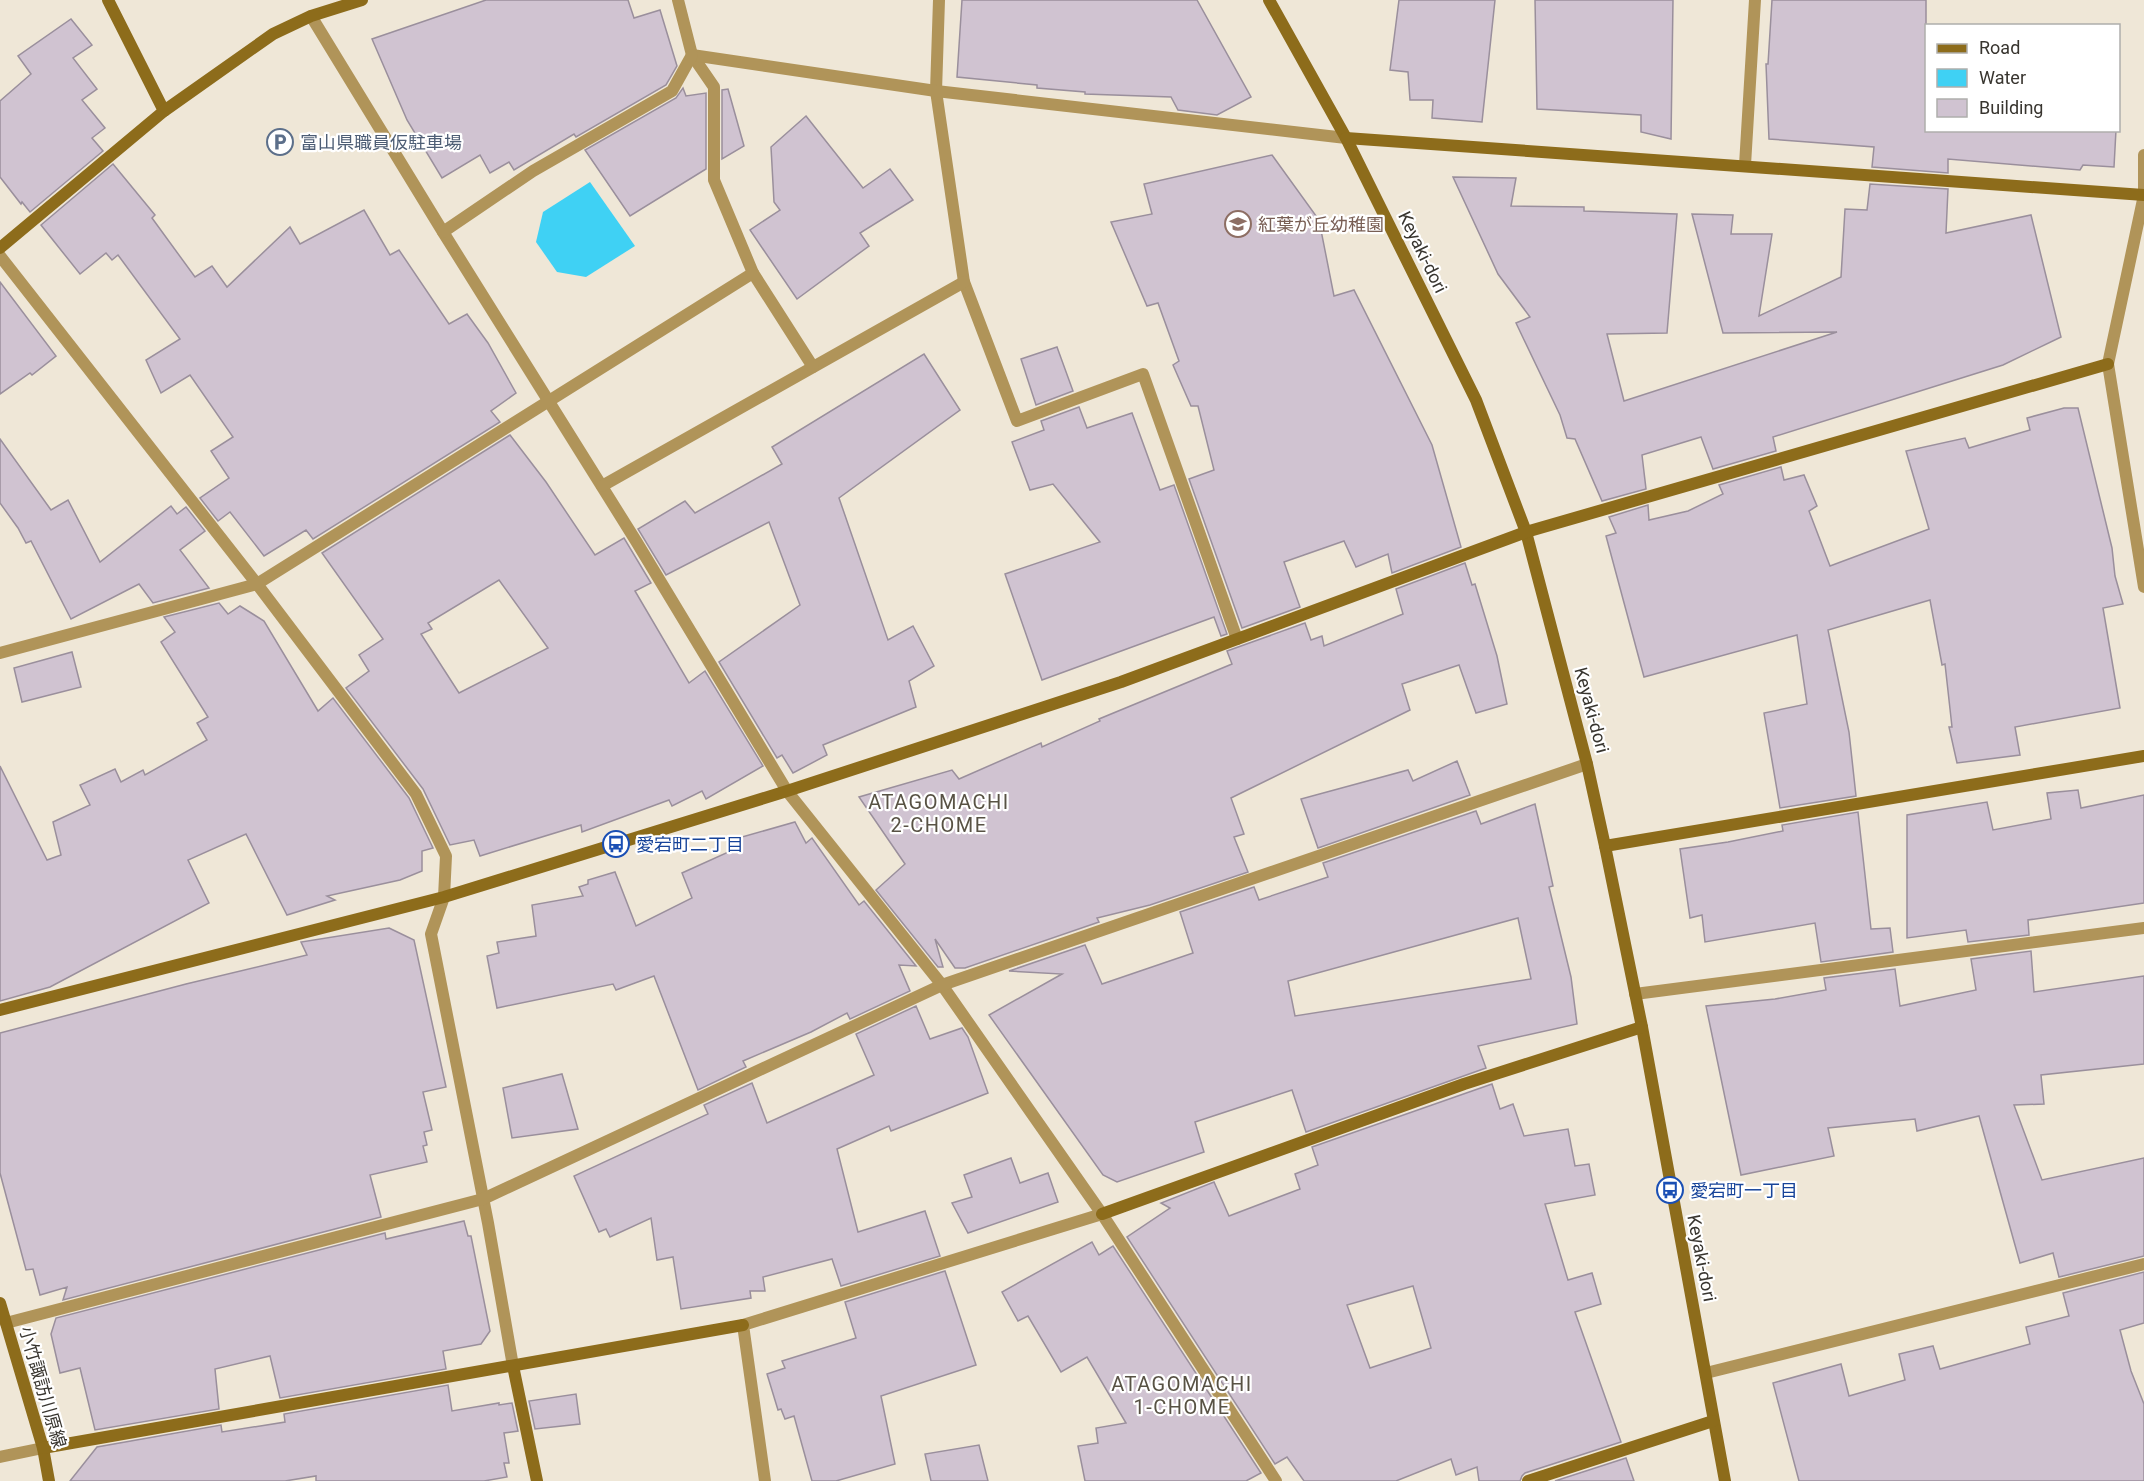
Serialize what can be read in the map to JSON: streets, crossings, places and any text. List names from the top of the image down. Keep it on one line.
{"streets":{"street":["Keyaki-dori","小竹諏訪川原線"]},"districts":["ATAGOMACHI 2-CHOME","ATAGOMACHI 1-CHOME"],"places":{"parking":["富山県職員仮駐車場"],"school or university":["紅葉が丘幼稚園"],"bus stop":["愛宕町二丁目","愛宕町一丁目"]},"legend":["Road","Water","Building"]}
